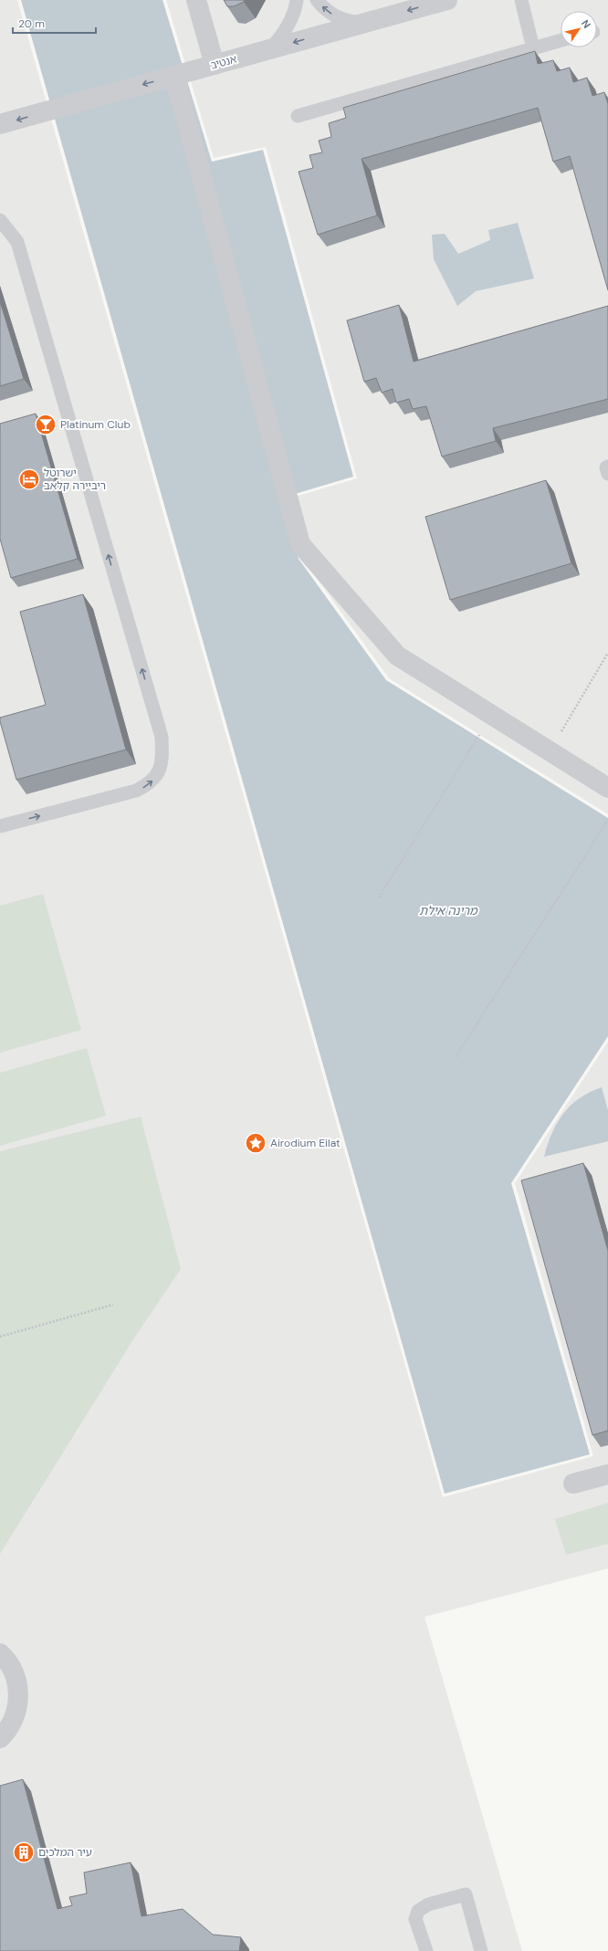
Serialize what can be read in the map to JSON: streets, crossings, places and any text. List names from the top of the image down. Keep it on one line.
{"streets":{"street":["אנטיב"]},"one_way":["אנטיב"],"water":["מרינה אילת"],"places":{"bar":["Platinum Club"],"hotel":["ישרוטל ריביירה קלאב"],"place":["Airodium Eilat"],"building":["עיר המלכים"]},"scale_bar":"20 m","north":"top right"}
